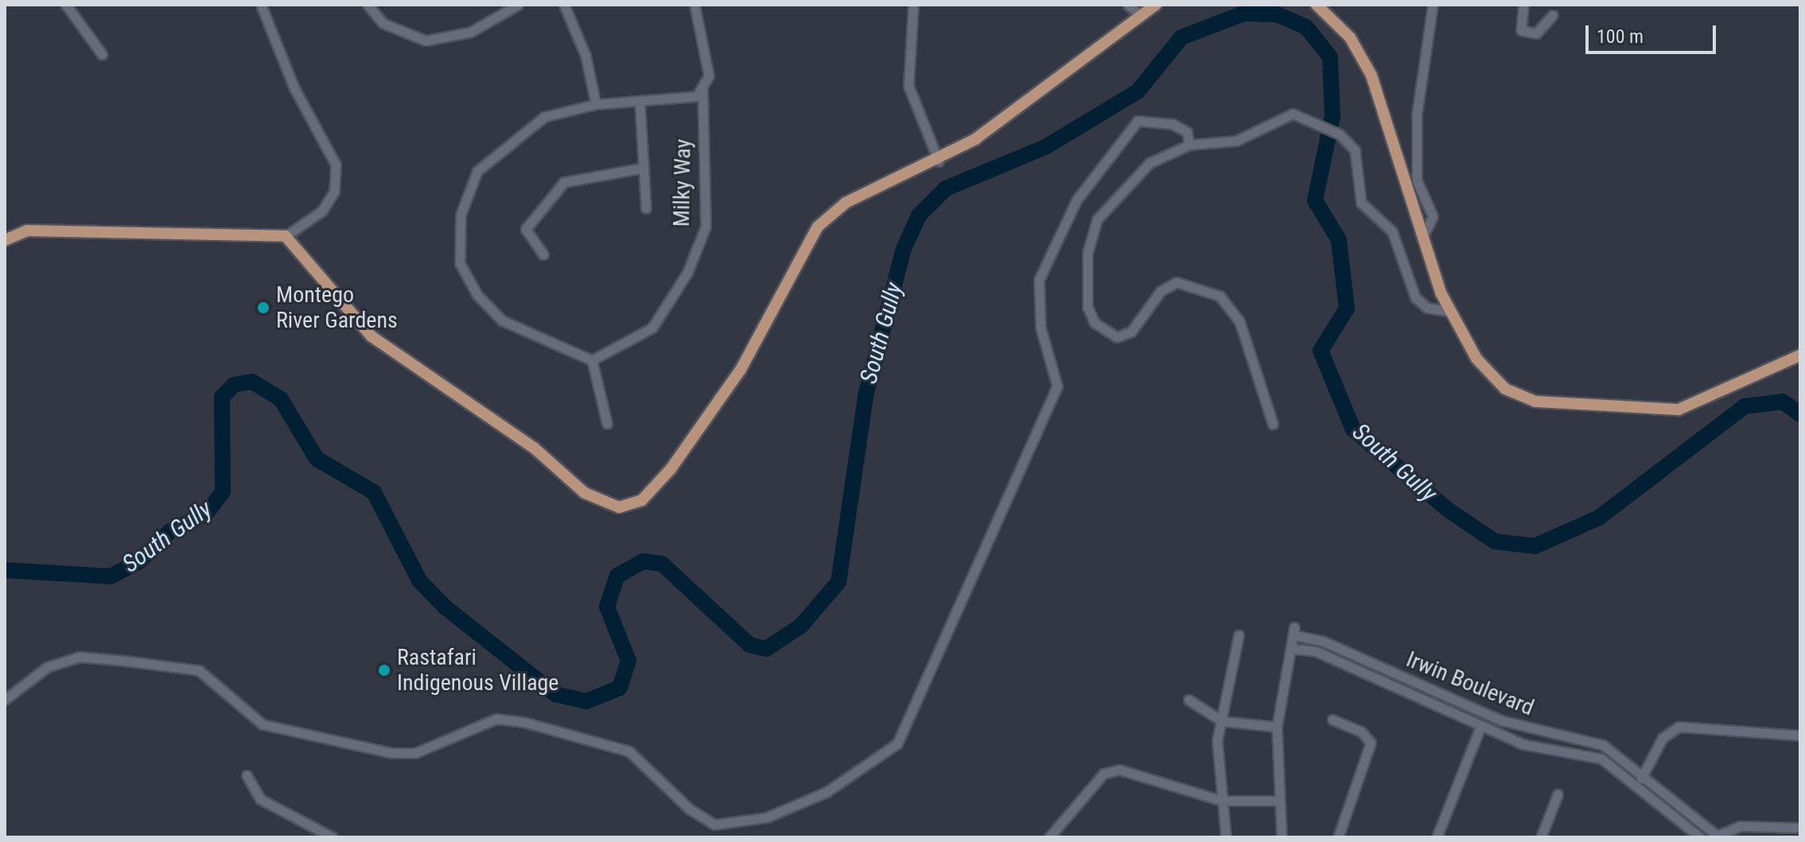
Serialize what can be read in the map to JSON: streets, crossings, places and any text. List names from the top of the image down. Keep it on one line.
{"streets":{"street":["Milky Way","Irwin Boulevard"]},"water":["South Gully"],"places":["Montego River Gardens","Rastafari Indigenous Village"],"scale_bar":"100 m"}
